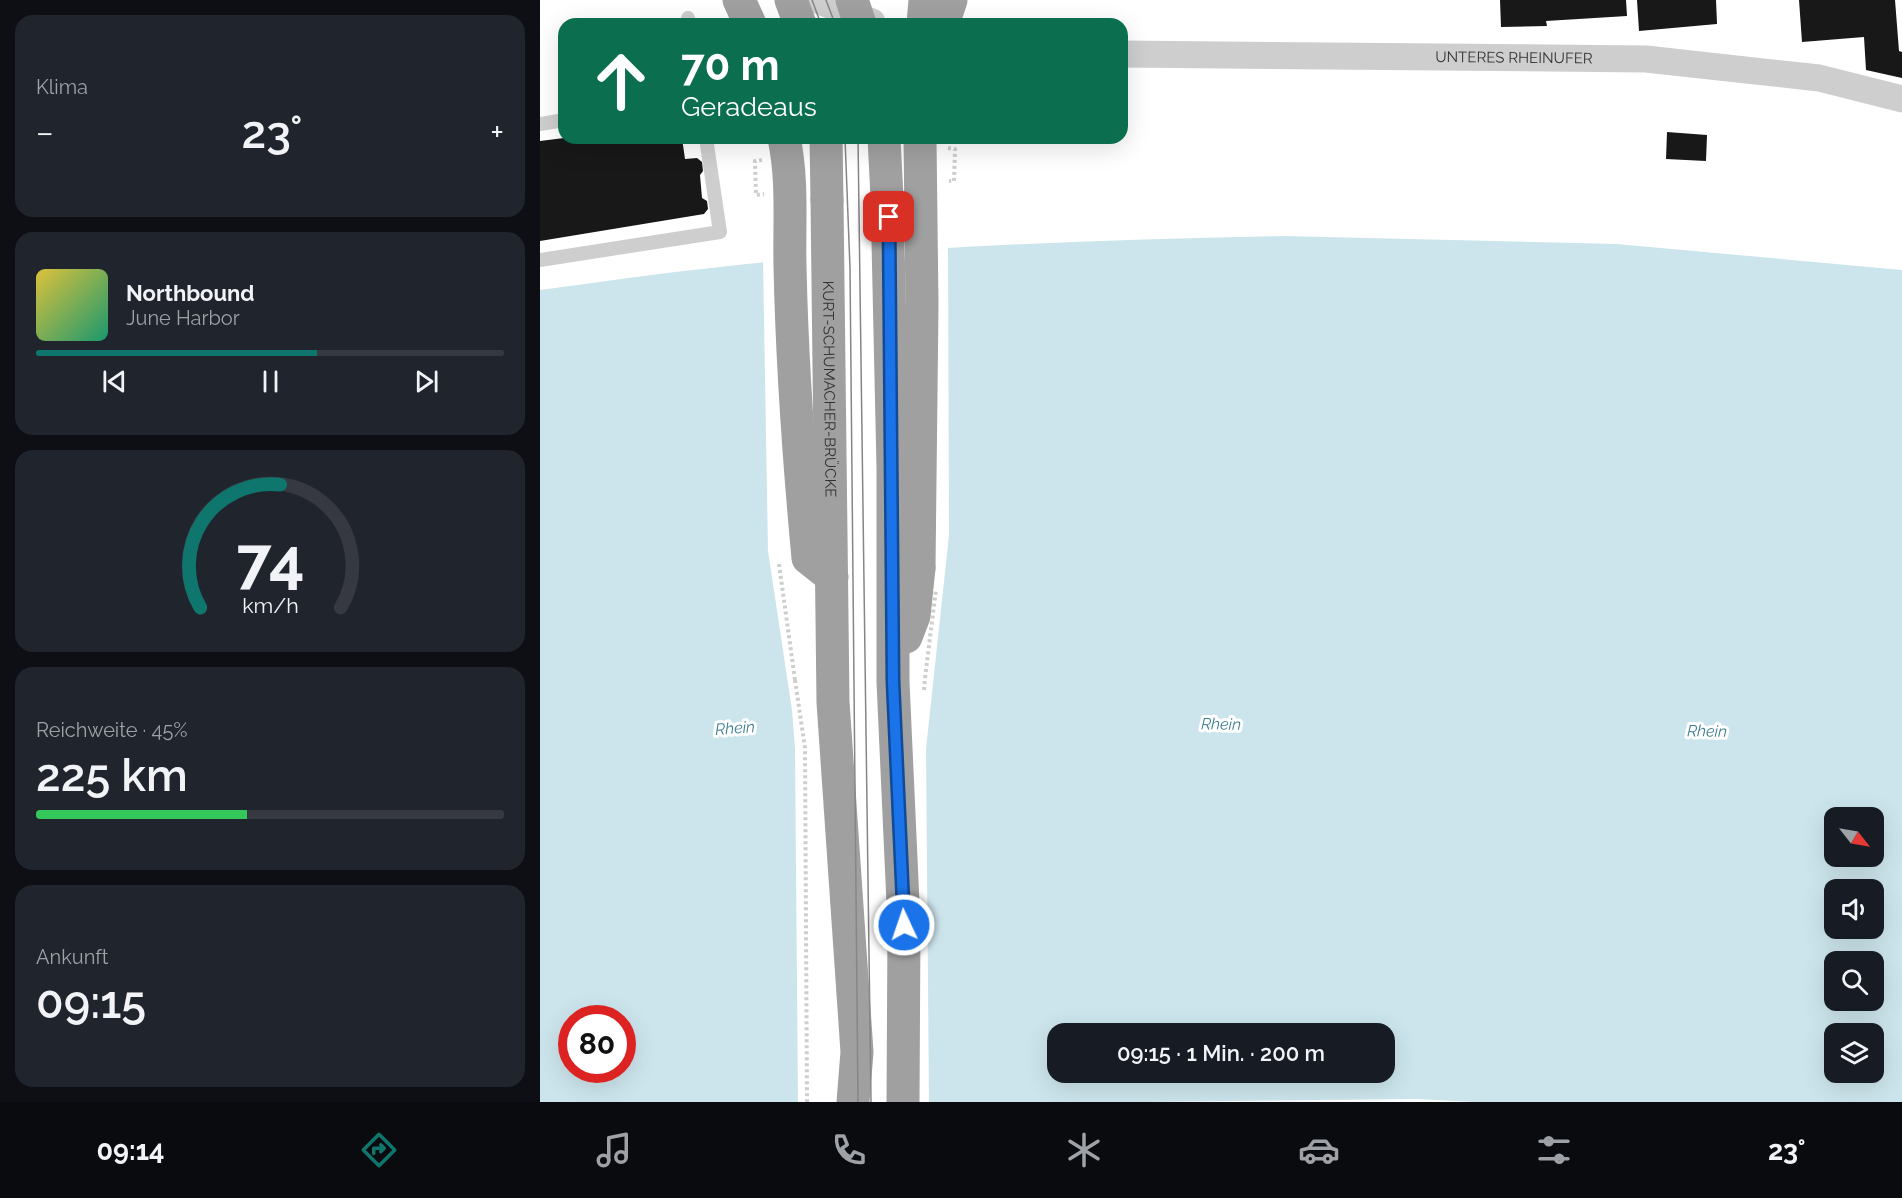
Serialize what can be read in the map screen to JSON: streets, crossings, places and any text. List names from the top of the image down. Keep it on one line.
{"streets":{"highway":["KURT-SCHUMACHER-BRÜCKE"],"street":["UNTERES RHEINUFER"]},"water":["Rhein"],"north":"bottom right","page":{"tile":["Klima",["Reichweite · 45%","225 km"],["Ankunft","09:15"]],"turn":["70 m","Geradeaus"],"heat":["−","23°","+"],"song":["Northbound","June Harbor"],"limit":"80","trip":"09:15 · 1 Min. · 200 m","tabs":["09:14","23°"],"gauge":["74","km/h"]}}
